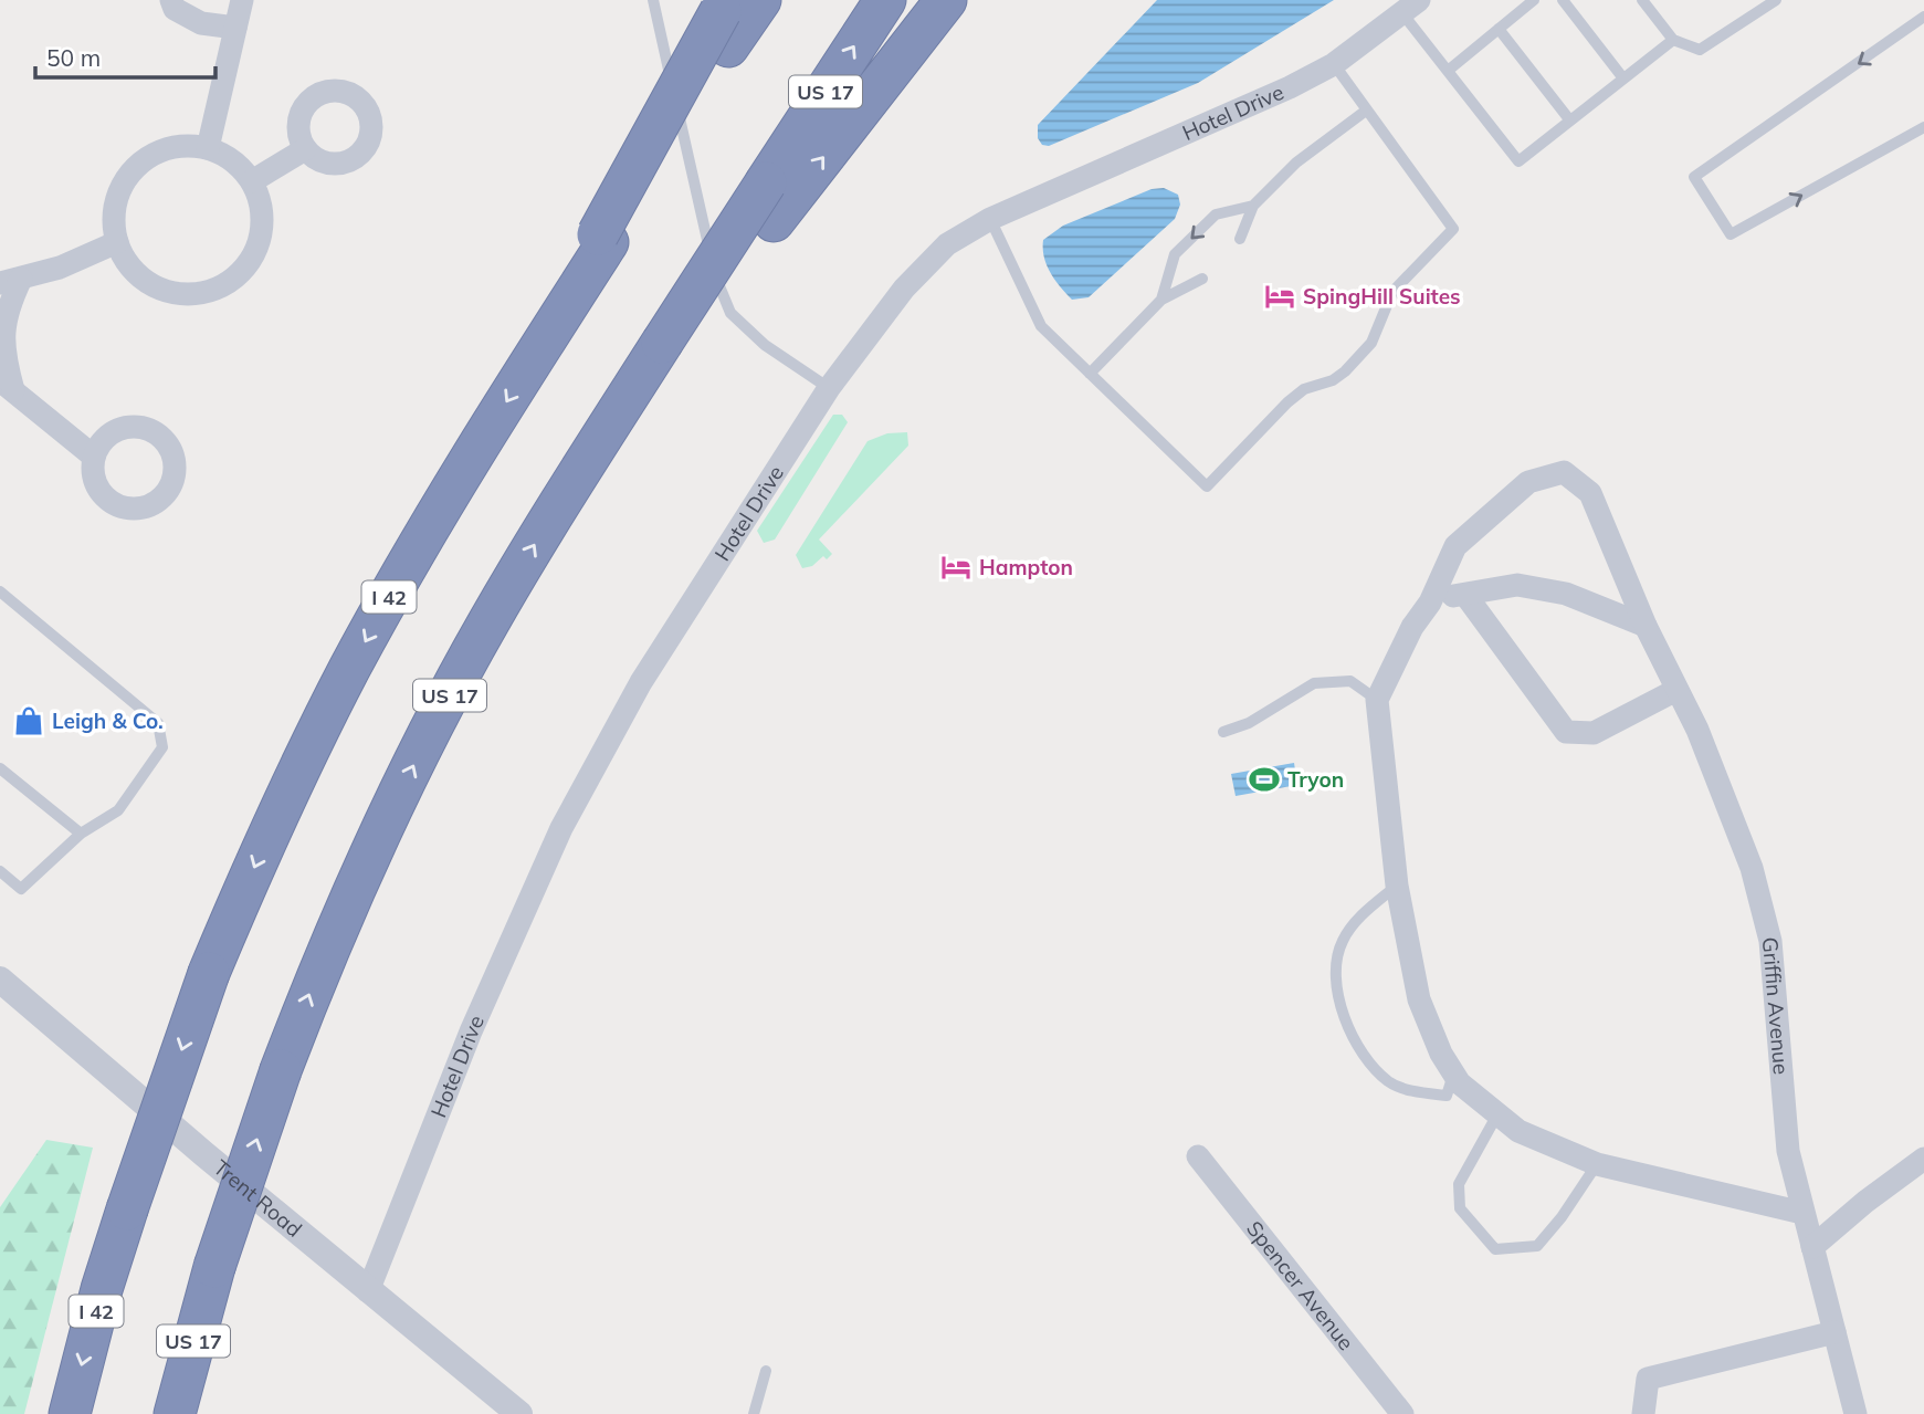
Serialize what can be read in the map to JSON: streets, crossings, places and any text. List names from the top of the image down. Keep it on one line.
{"streets":{"highway":["US 17","I 42"],"street":["Hotel Drive","Griffin Avenue","Trent Road","Spencer Avenue"]},"crossings":[["Hotel Drive","Trent Road"]],"places":{"hotel":["SpingHill Suites","Hampton"],"shop":["Leigh & Co."],"sports":["Tryon"]},"scale_bar":"50 m"}
